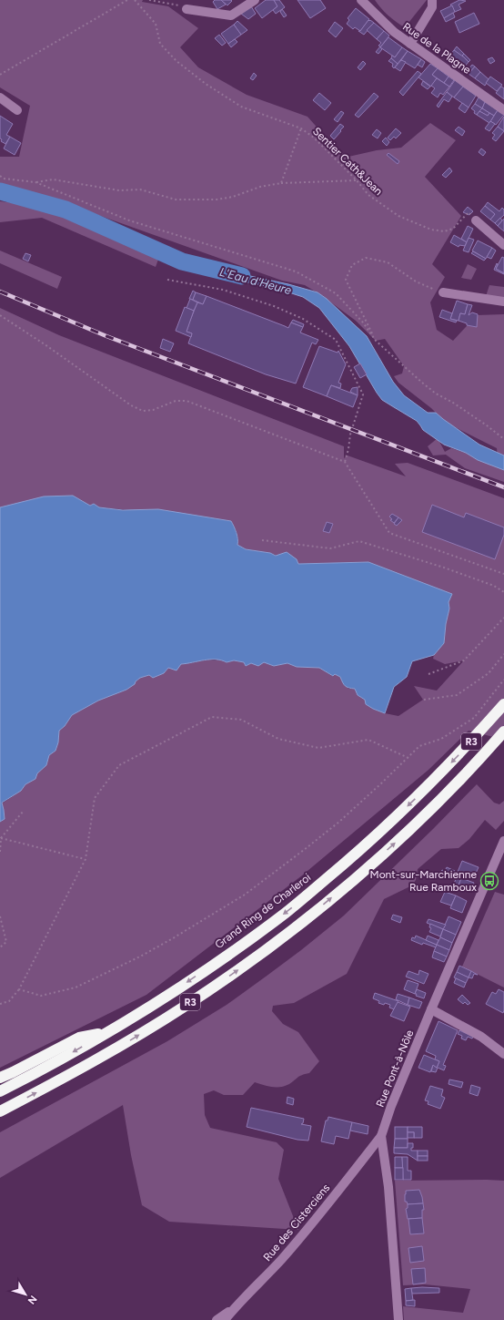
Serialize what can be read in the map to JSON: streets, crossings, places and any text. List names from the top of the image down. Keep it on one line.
{"streets":{"highway":["R3","Grand Ring de Charleroi"],"street":["Rue de la Plagne","Rue Pont-à-Nôle","Rue des Cisterciens"],"path":["Sentier Cath&Jean"]},"crossings":[["Rue Pont-à-Nôle","Rue des Cisterciens"]],"water":["L'Eau d'Heure"],"places":{"bus stop":["Mont-sur-Marchienne Rue Ramboux"]},"north":"bottom right"}
